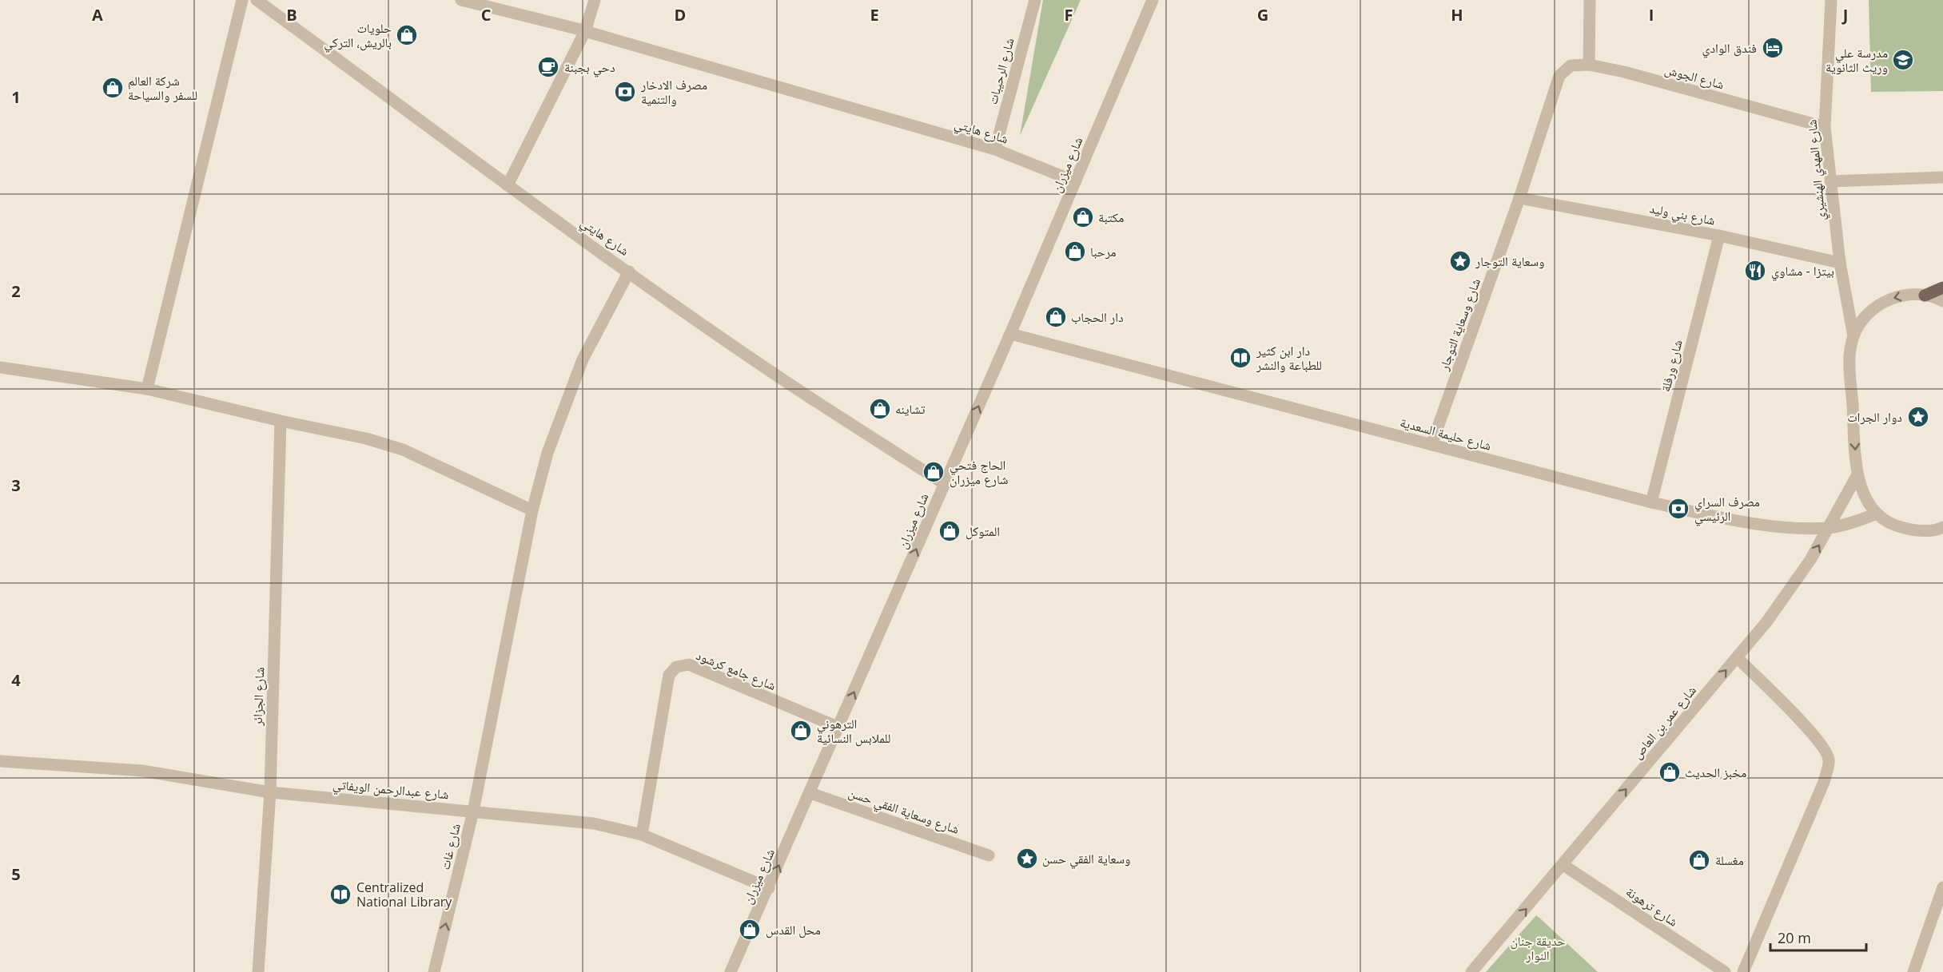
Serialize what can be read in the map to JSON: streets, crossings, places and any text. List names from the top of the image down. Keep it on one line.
{"streets":{"street":["شارع الرحيبات","شارع الجوش","شارع هايتي","شارع ميزران","شارع المهدي الهنشيري","شارع بني وليد","شارع وسعاية التوجار","شارع ورفلة","شارع حليمة السعدية","شارع جامع كرشود","شارع الجزائر","شارع عمر بن العاص","شارع عبدالرحمن الويفاتي","شارع وسعاية الفقي حسن","شارع غات","شارع ترهونة"]},"crossings":[["شارع الرحيبات","شارع هايتي"],["شارع الجوش","شارع المهدي الهنشيري"],["شارع الجوش","شارع وسعاية التوجار"],["شارع هايتي","شارع ميزران"],["شارع هايتي","شارع غات"],["شارع ميزران","شارع حليمة السعدية"],["شارع ميزران","شارع جامع كرشود"],["شارع ميزران","شارع عبدالرحمن الويفاتي"],["شارع ميزران","شارع وسعاية الفقي حسن"],["شارع المهدي الهنشيري","شارع بني وليد"],["شارع بني وليد","شارع وسعاية التوجار"],["شارع بني وليد","شارع ورفلة"],["شارع وسعاية التوجار","شارع حليمة السعدية"],["شارع ورفلة","شارع حليمة السعدية"],["شارع حليمة السعدية","شارع عمر بن العاص"],["شارع جامع كرشود","شارع عبدالرحمن الويفاتي"],["شارع الجزائر","شارع عبدالرحمن الويفاتي"],["شارع عمر بن العاص","شارع ترهونة"],["شارع عبدالرحمن الويفاتي","شارع غات"]],"one_way":["شارع ميزران","شارع عمر بن العاص"],"parks":["حديقة جنان النوار"],"places":{"shop":["حلويات بالريش، التركي","شركة العالم للسفر والسياحة","مكتبة","مرحبا","دار الحجاب","تشاينه","الحاج فتحي شارع ميزران","المتوكل","الترهوني للملابس النسائية","مخبز الحديث","مغسلة","محل القدس"],"hotel":["فندق الوادي"],"school or university":["مدرسة علي وريث الثانوية"],"cafe":["دحي بجبنة"],"bank":["مصرف الادخار والتنمية","مصرف السراي الرئيسي"],"place":["وسعاية التوجار","دوار الجرات","وسعاية الفقي حسن"],"restaurant":["بيتزا - مشاوي"],"library":["دار ابن كثير للطباعة والنشر","Centralized National Library"]},"scale_bar":"20 m","grid":{"columns":["A","B","C","D","E","F","G","H","I","J"],"rows":["1","2","3","4","5"]}}
